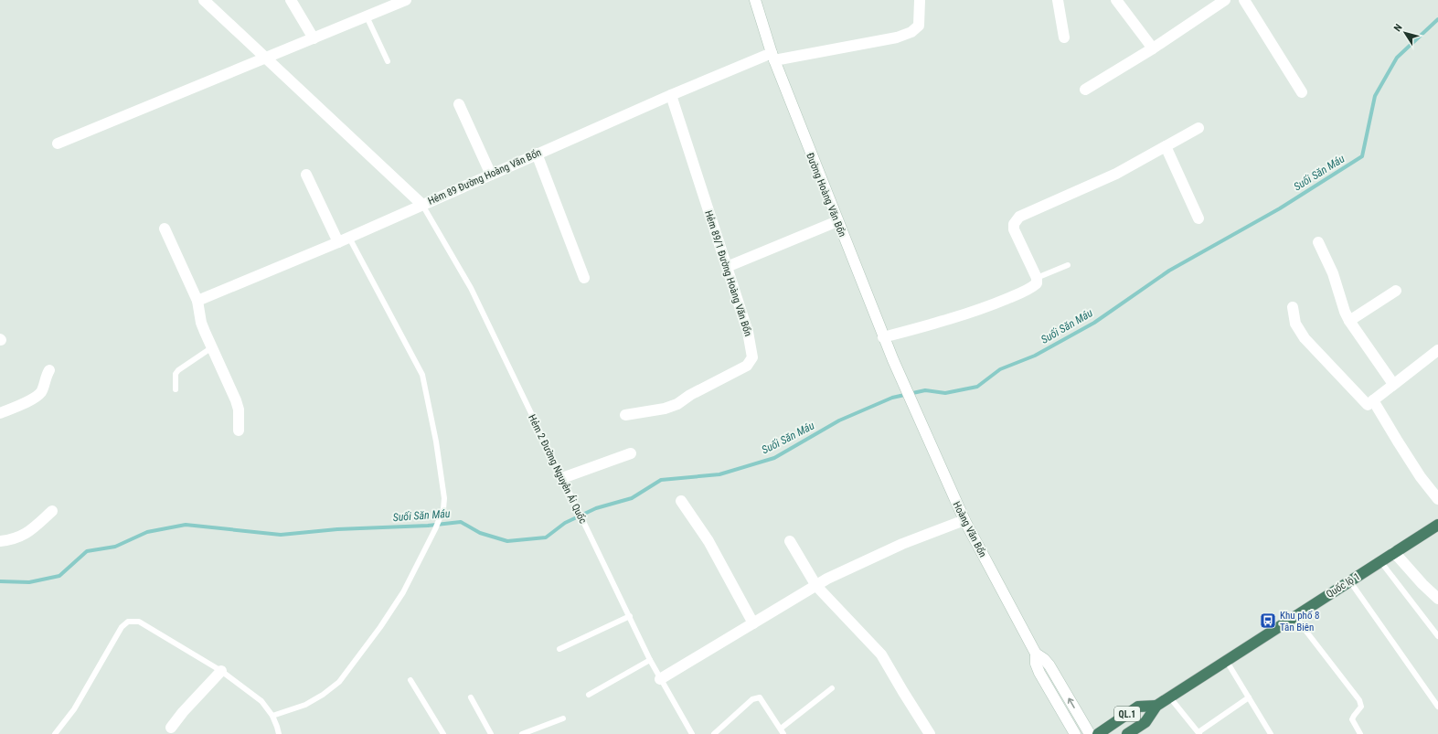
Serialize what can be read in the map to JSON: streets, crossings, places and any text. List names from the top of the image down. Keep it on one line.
{"streets":{"highway":["Quốc lộ 1","QL.1"],"street":["Hẻm 89 Đường Hoàng Văn Bổn","Đường Hoàng Văn Bổn","Hẻm 89/1 Đường Hoàng Văn Bổn","Hoàng Văn Bổn"],"lane":["Hẻm 2 Đường Nguyễn Ái Quốc"]},"crossings":[["Hẻm 89 Đường Hoàng Văn Bổn","Đường Hoàng Văn Bổn"],["Hẻm 89 Đường Hoàng Văn Bổn","Hẻm 89/1 Đường Hoàng Văn Bổn"],["Hẻm 89 Đường Hoàng Văn Bổn","Hẻm 2 Đường Nguyễn Ái Quốc"],["Đường Hoàng Văn Bổn","Hoàng Văn Bổn"],["Quốc lộ 1","QL.1"]],"water":["Suối Săn Máu"],"places":{"bus stop":["Khu phố 8 Tân Biên"]},"north":"top left"}
